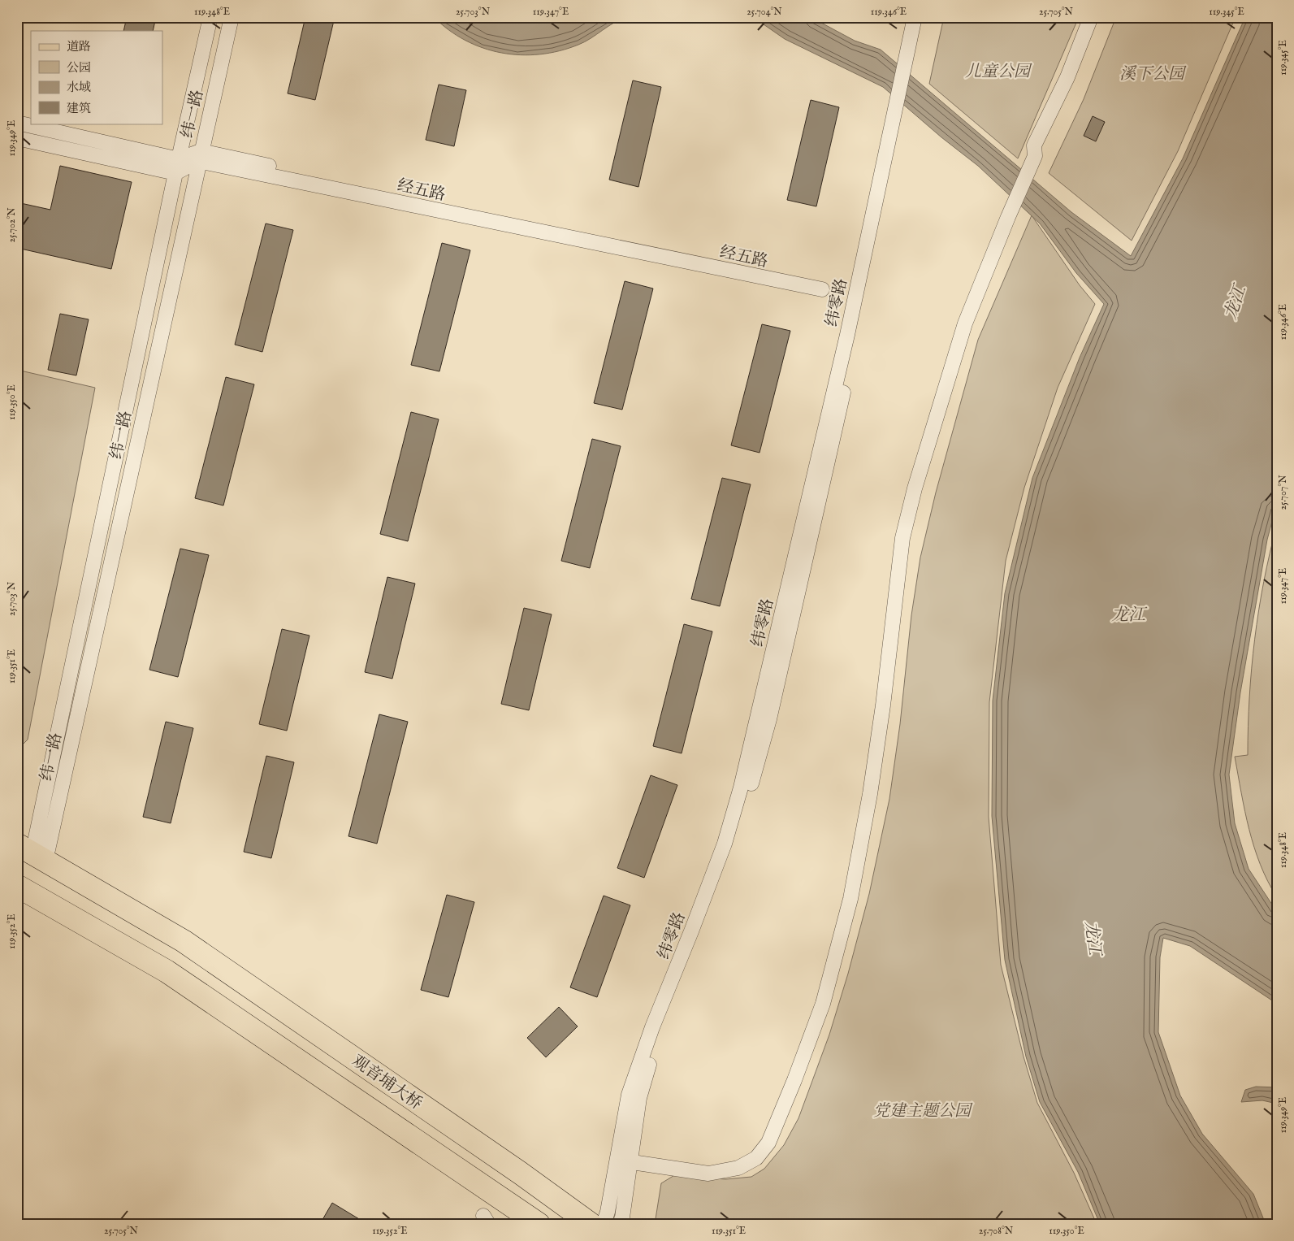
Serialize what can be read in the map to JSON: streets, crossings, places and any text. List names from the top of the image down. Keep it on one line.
{"streets":{"main road":["观音埔大桥"],"street":["纬一路","经五路","纬零路"]},"crossings":[["纬一路","经五路"],["纬一路","观音埔大桥"]],"water":["龙江"],"parks":["儿童公园","溪下公园","党建主题公园"],"legend":["道路","公园","水域","建筑"],"coordinates":["119.348°E","25.703°N","119.347°E","25.704°N","119.346°E","25.705°N","119.345°E","119.349°E","25.702°N","119.350°E","25.707°N","119.351°E","119.352°E","25.708°N"]}
